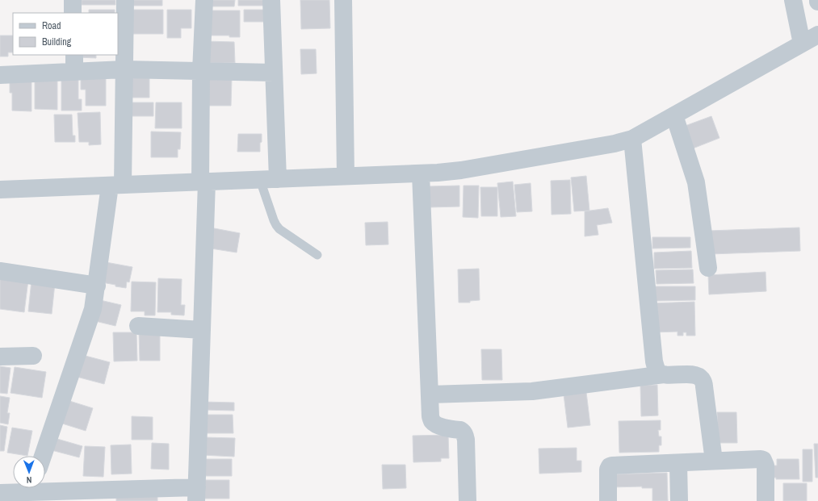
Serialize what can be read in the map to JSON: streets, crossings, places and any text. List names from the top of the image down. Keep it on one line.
{"legend":["Road","Building"],"north":"bottom"}
